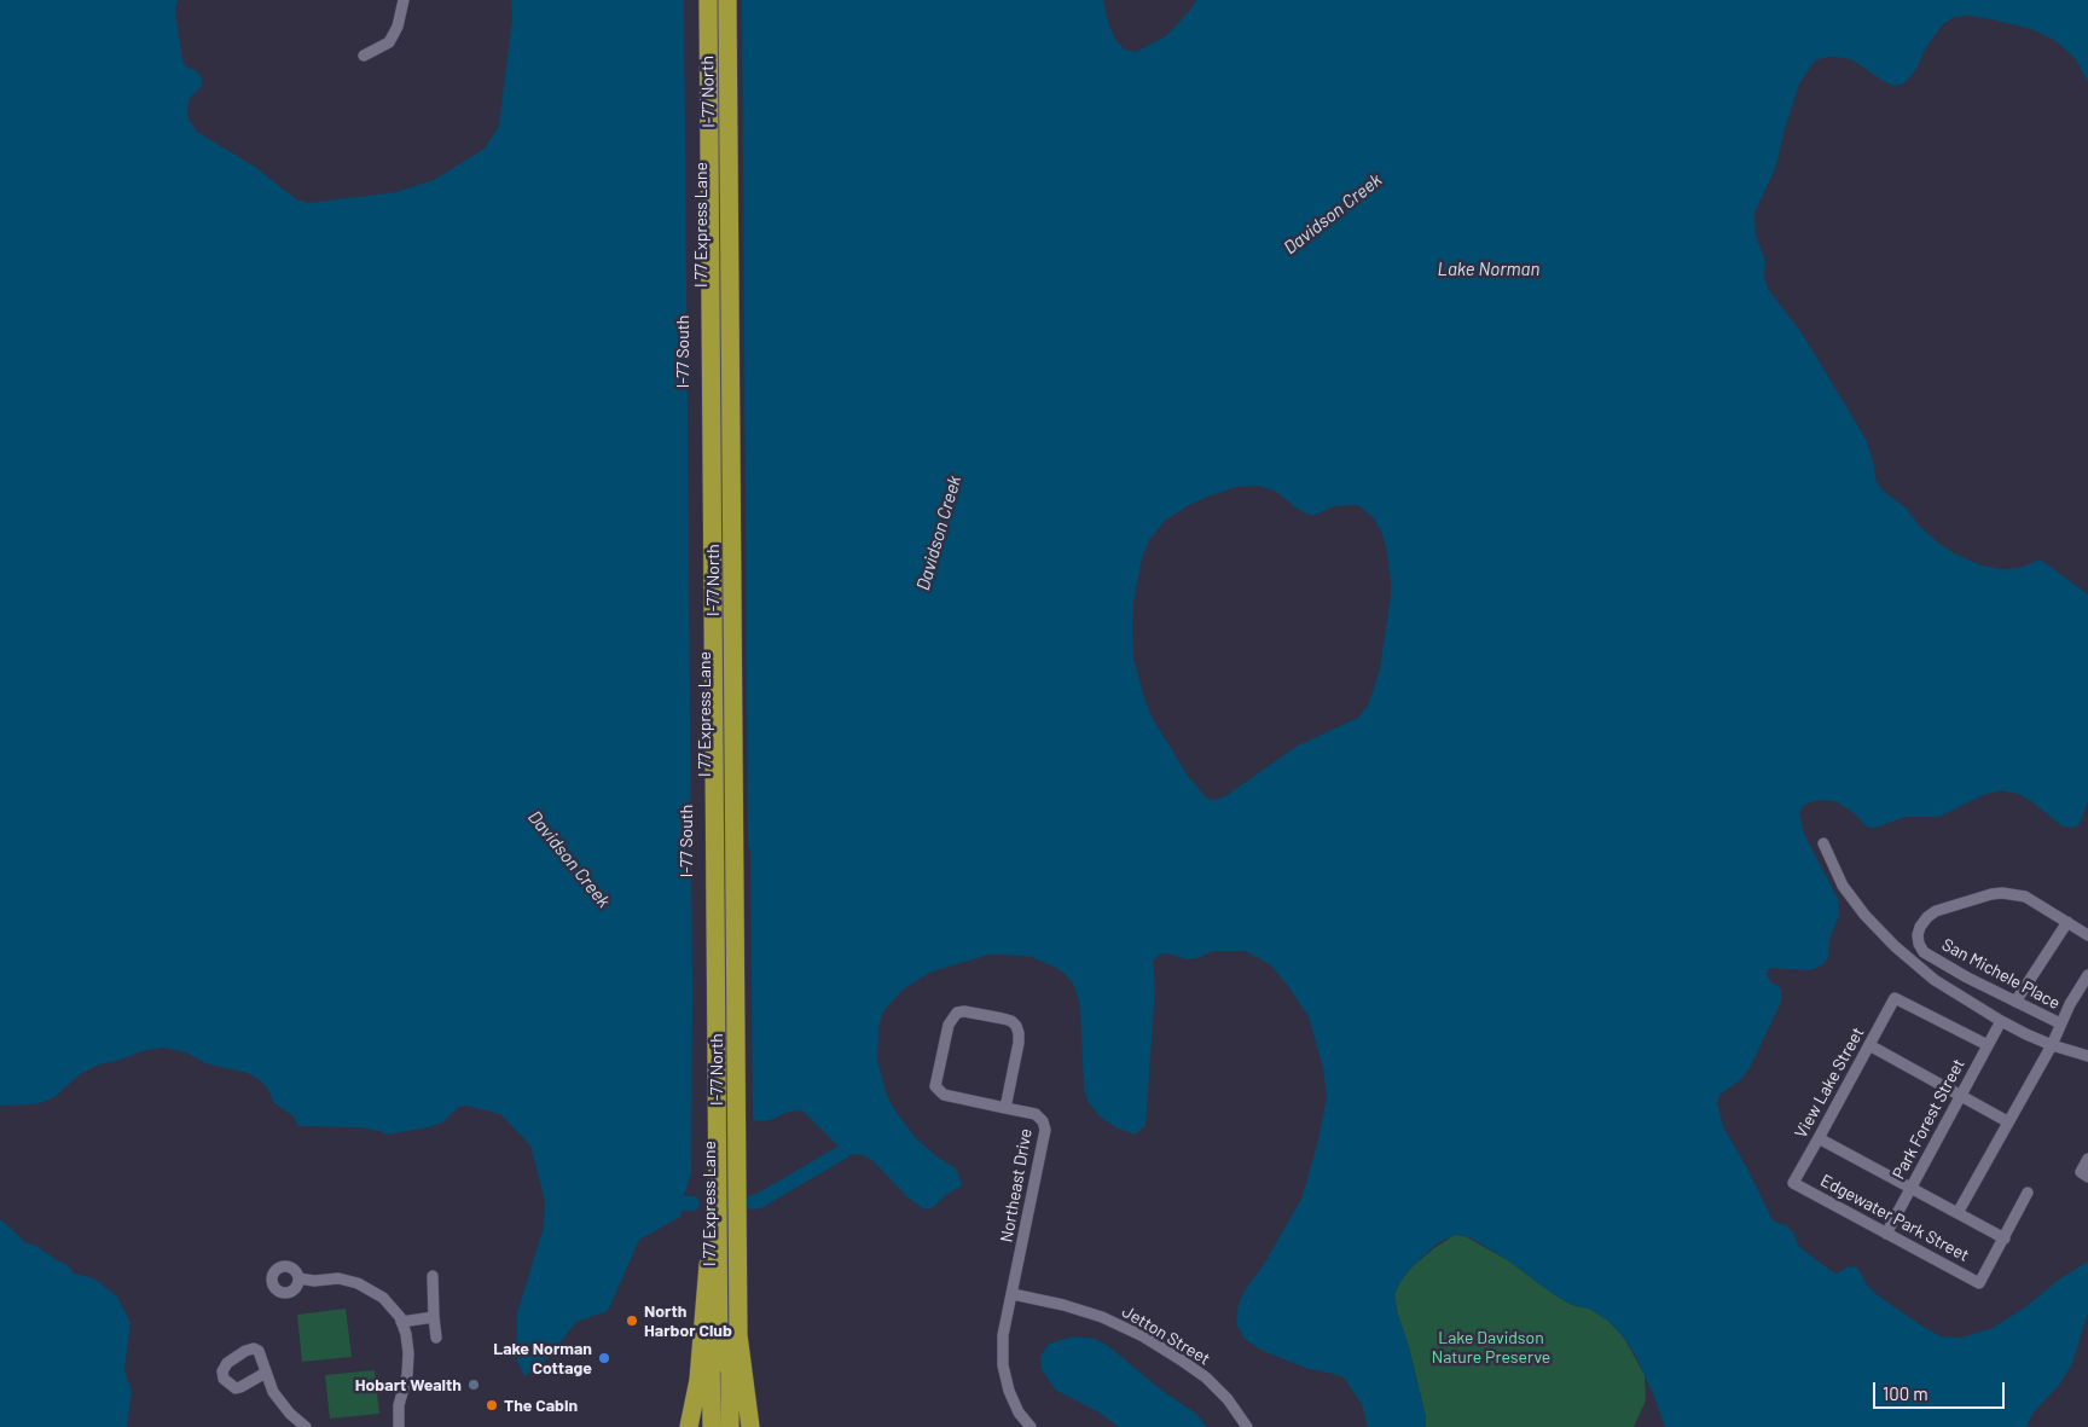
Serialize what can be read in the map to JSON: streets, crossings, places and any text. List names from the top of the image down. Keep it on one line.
{"streets":{"highway":["I-77 North","I 77 Express Lane","I-77 South"],"street":["San Michele Place","View Lake Street","Park Forest Street","Northeast Drive","Edgewater Park Street","Jetton Street"]},"crossings":[["View Lake Street","Park Forest Street"],["View Lake Street","Edgewater Park Street"],["Park Forest Street","Edgewater Park Street"],["Northeast Drive","Jetton Street"]],"water":["Davidson Creek","Lake Norman"],"parks":["Lake Davidson Nature Preserve"],"places":["North Harbor Club","Lake Norman Cottage","Hobart Wealth","The Cabin"],"scale_bar":"100 m"}
